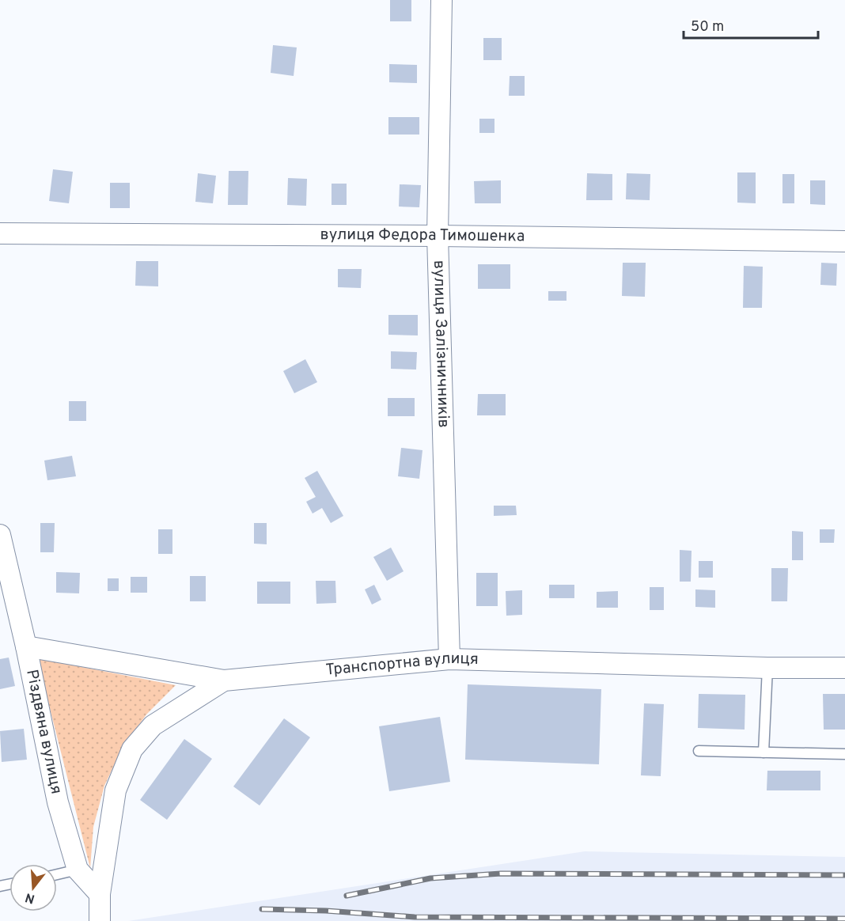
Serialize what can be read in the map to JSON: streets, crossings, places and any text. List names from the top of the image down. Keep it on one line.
{"streets":{"street":["вулиця Федора Тимошенка","вулиця Залізничників","Транспортна вулиця","Різдвяна вулиця"]},"crossings":[["вулиця Федора Тимошенка","вулиця Залізничників"],["вулиця Залізничників","Транспортна вулиця"],["Транспортна вулиця","Різдвяна вулиця"]],"scale_bar":"50 m","north":"bottom"}
